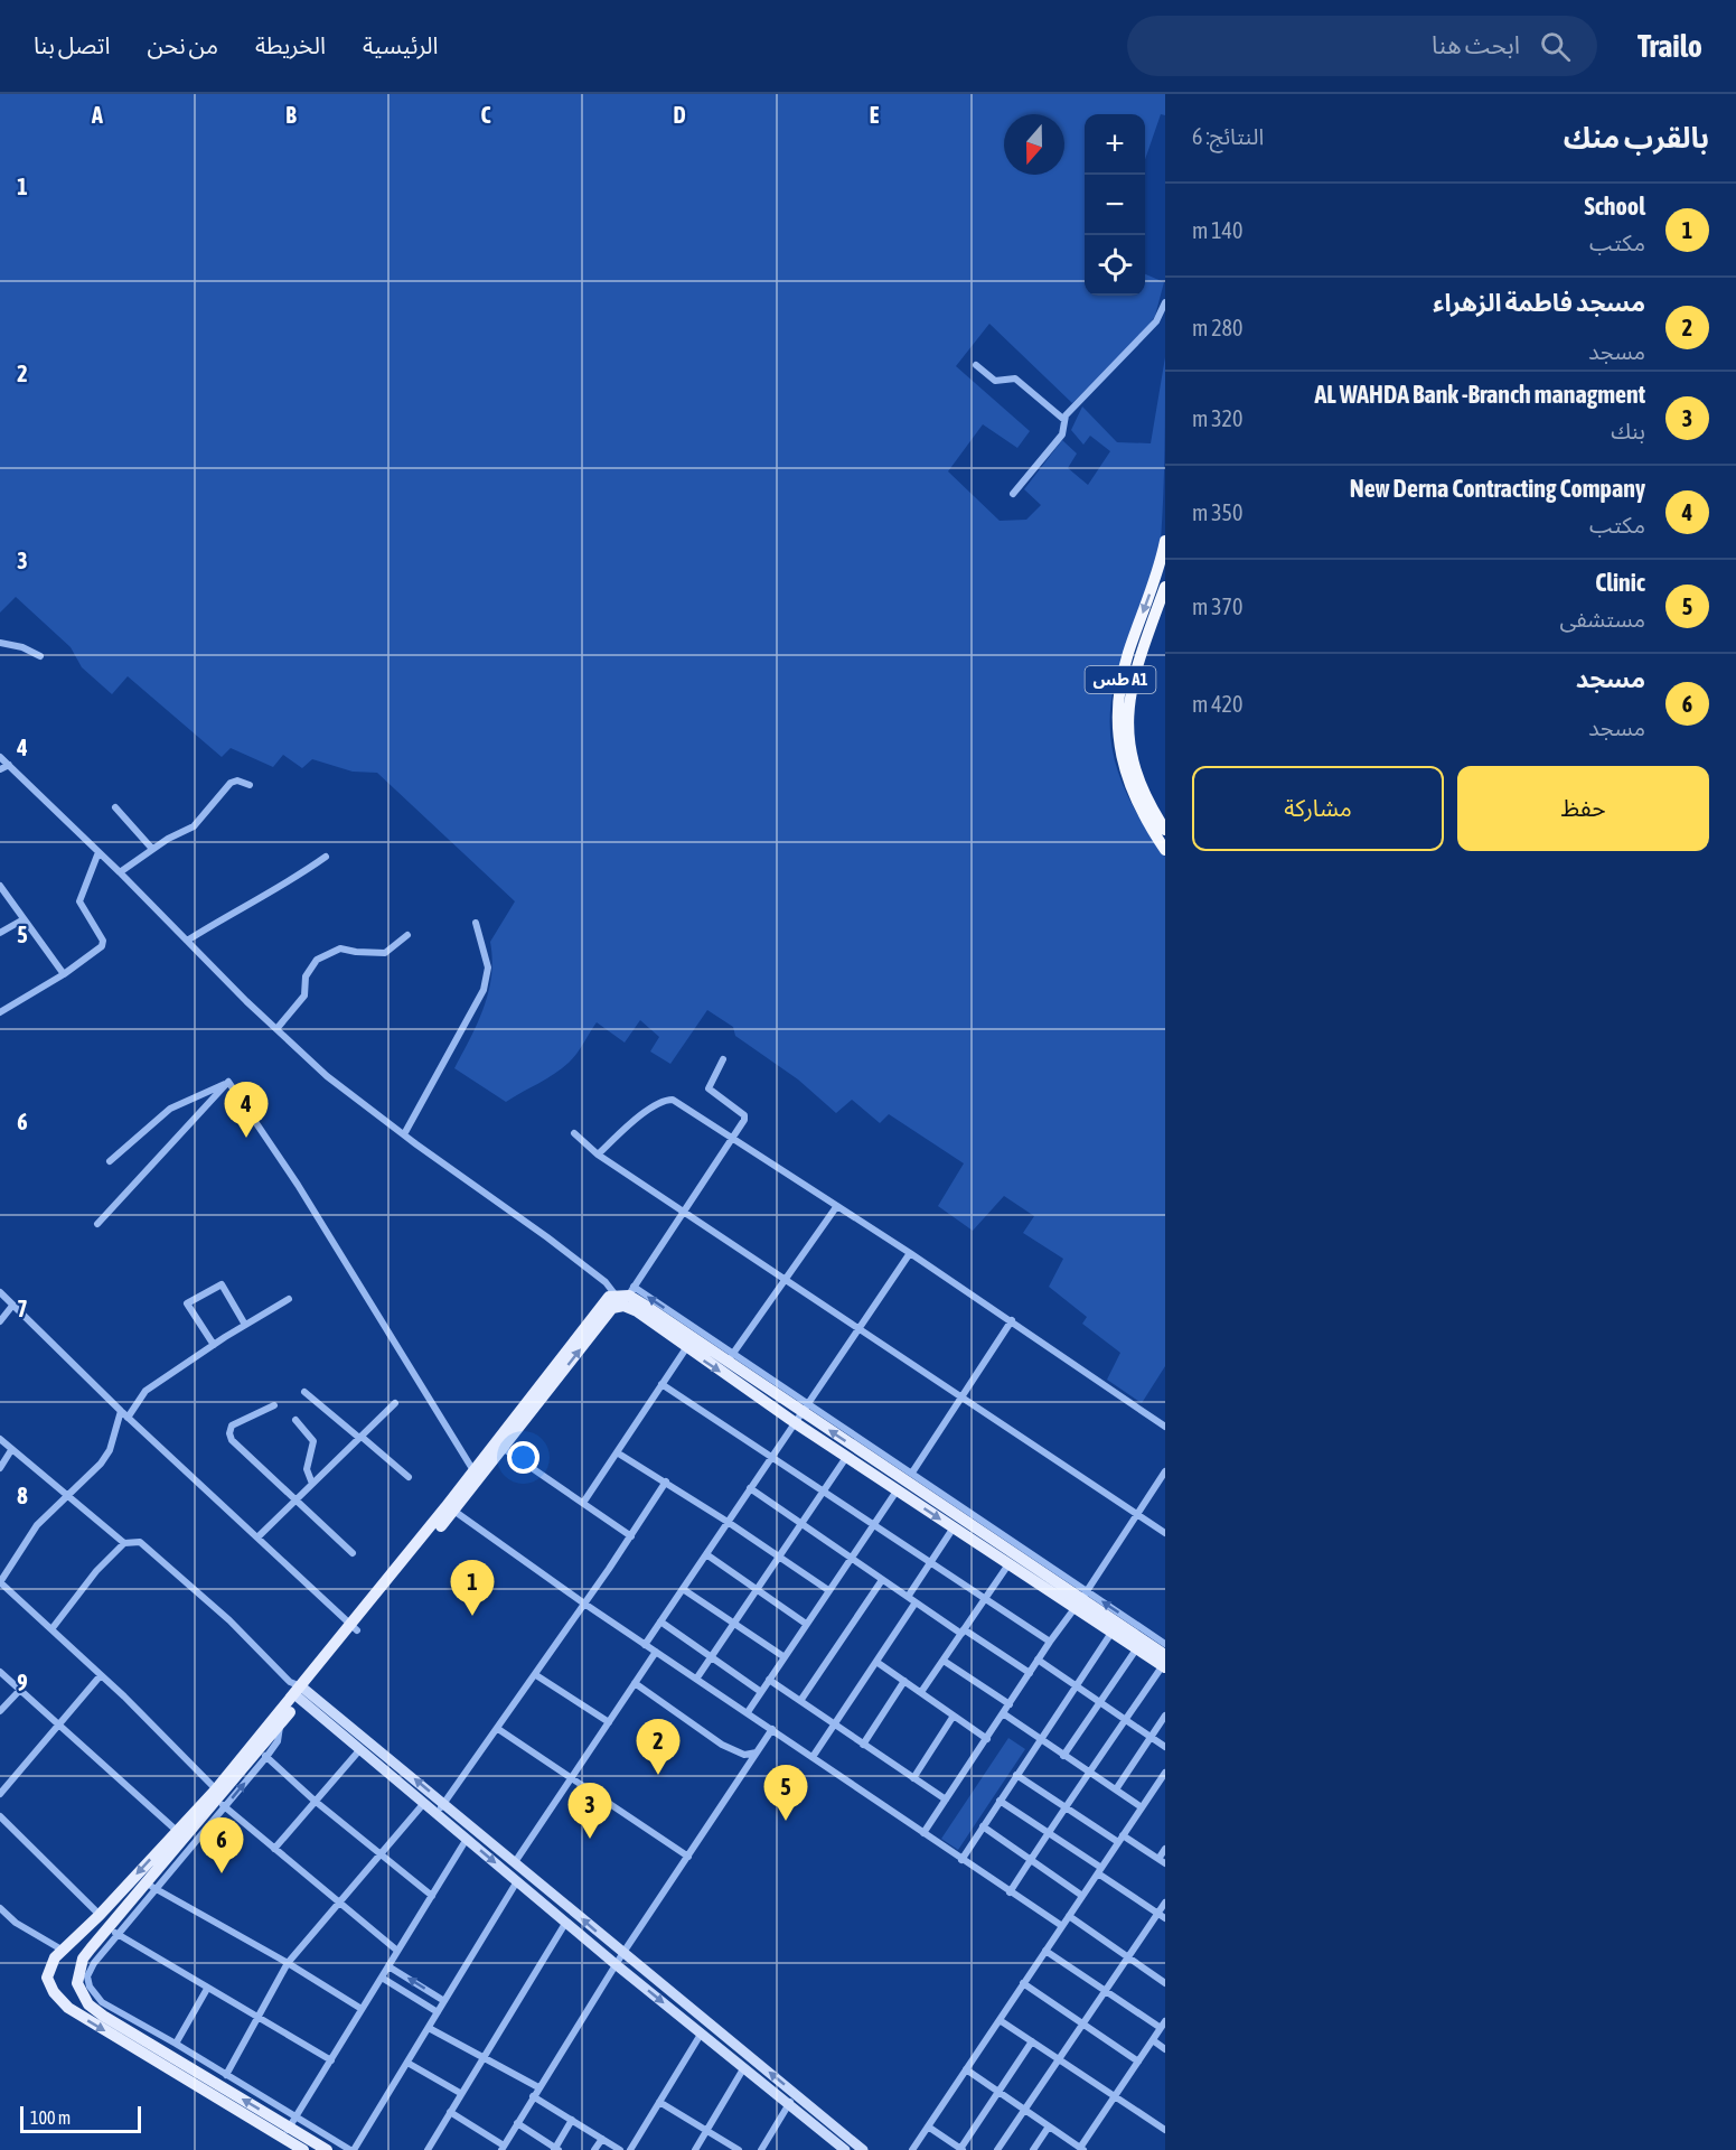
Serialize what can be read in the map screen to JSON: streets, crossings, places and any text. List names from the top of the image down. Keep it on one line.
{"streets":{"highway":["طس A1"]},"scale_bar":"100 m","north":"bottom","page":{"header":"Trailo","search":"ابحث هنا","nav":["الرئيسية","الخريطة","من نحن","اتصل بنا"],"heading":["بالقرب منك","النتائج: 6"],"map_buttons":["+","−"],"list":[{"mark":"1","name":"School","note":"مكتب","value":"140 m"},{"mark":"2","name":"مسجد فاطمة الزهراء","note":"مسجد","value":"280 m"},{"mark":"3","name":"AL WAHDA Bank -Branch managment","note":"بنك","value":"320 m"},{"mark":"4","name":"New Derna Contracting Company","note":"مكتب","value":"350 m"},{"mark":"5","name":"Clinic","note":"مستشفى","value":"370 m"},{"mark":"6","name":"مسجد","note":"مسجد","value":"420 m"}],"buttons":["حفظ","مشاركة"],"pins":["4","1","2","5","3","6"],"scale":"100 m"},"grid":{"columns":["A","B","C","D","E"],"rows":["1","2","3","4","5","6","7","8","9"]}}
